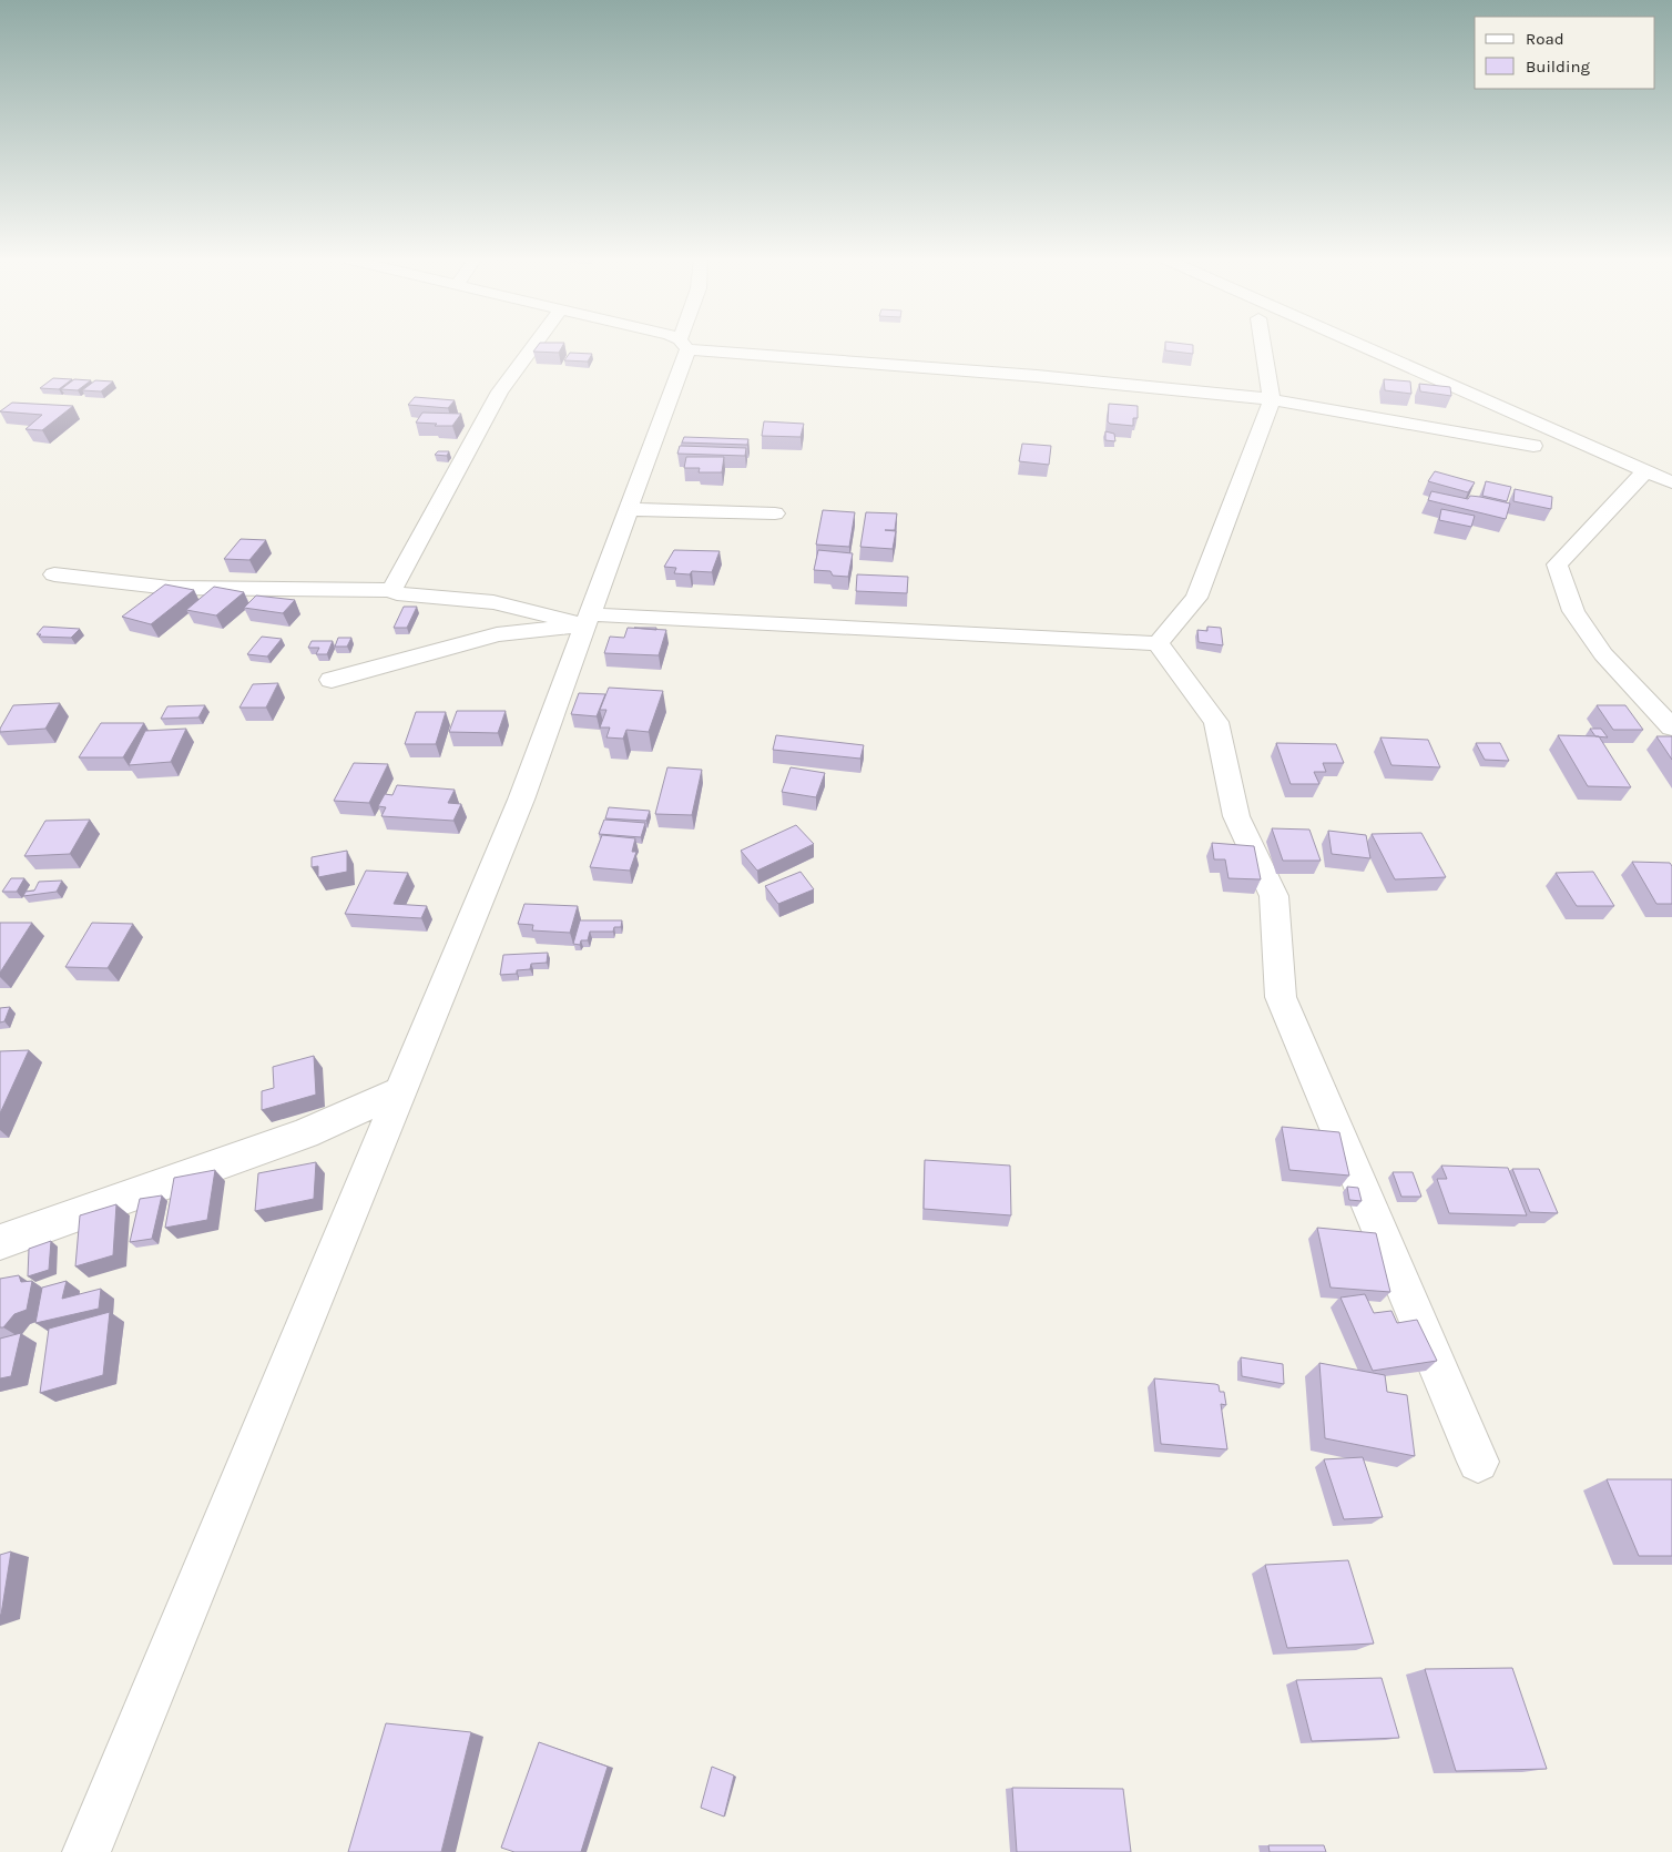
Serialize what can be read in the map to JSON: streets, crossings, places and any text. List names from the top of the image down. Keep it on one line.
{"legend":["Road","Building"]}
